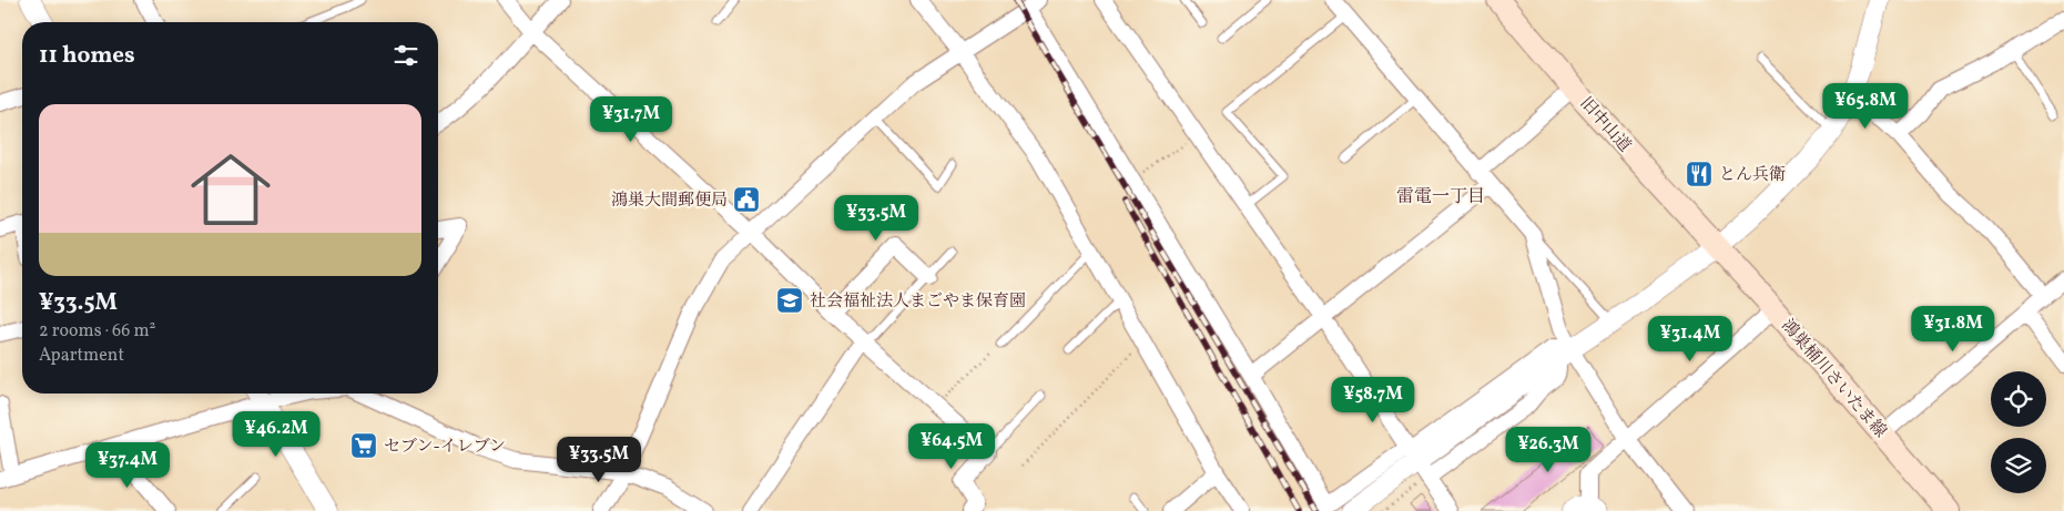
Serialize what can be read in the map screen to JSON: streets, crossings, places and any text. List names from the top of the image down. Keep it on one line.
{"streets":{"main road":["旧中山道","鴻巣桶川さいたま線"]},"crossings":[["旧中山道","鴻巣桶川さいたま線"]],"districts":["雷電一丁目"],"places":{"restaurant":["とん兵衛"],"public building":["鴻巣大間郵便局"],"school or university":["社会福祉法人まごやま保育園"],"supermarket":["セブン-イレブン"]},"page":{"heading":"11 homes","price":["¥65.8M","¥31.7M","¥33.5M","¥31.8M","¥31.4M","¥58.7M","¥46.2M","¥64.5M","¥26.3M","¥33.5M","¥37.4M"],"list":[{"name":"¥33.5M","note":"2 rooms · 66 m² · Apartment"}]}}
